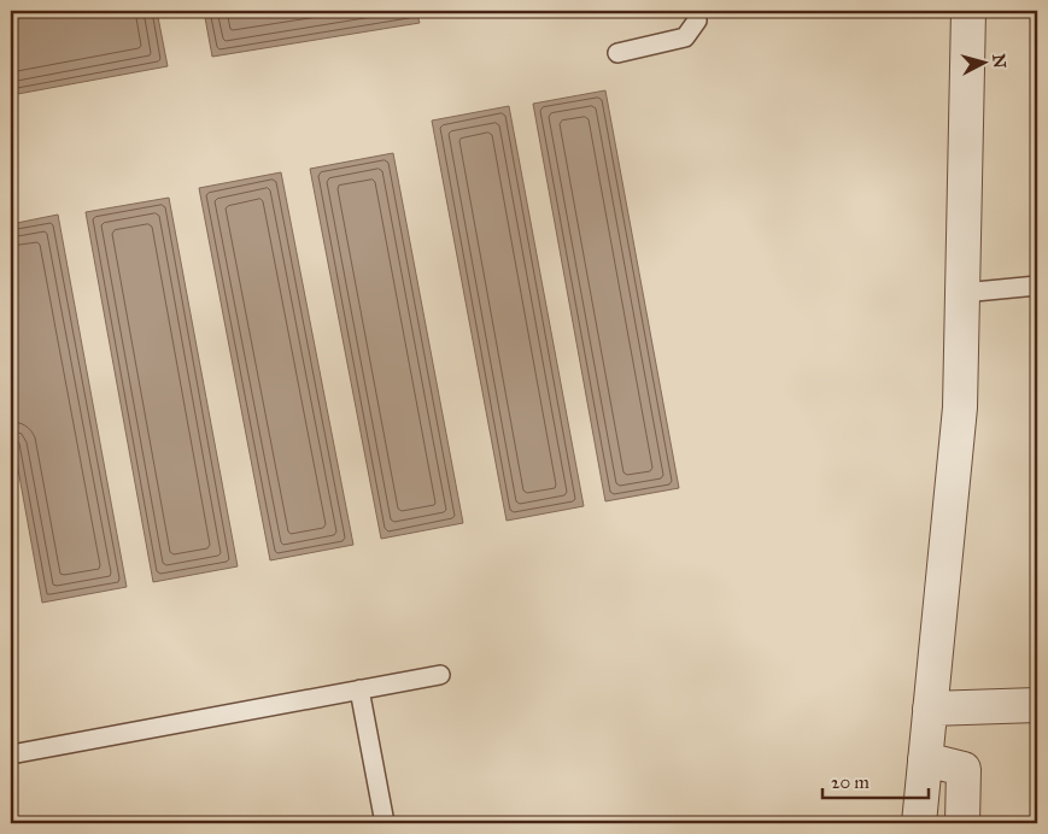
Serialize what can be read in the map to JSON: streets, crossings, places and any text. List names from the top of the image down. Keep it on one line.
{"scale_bar":"20 m","north":"right"}
